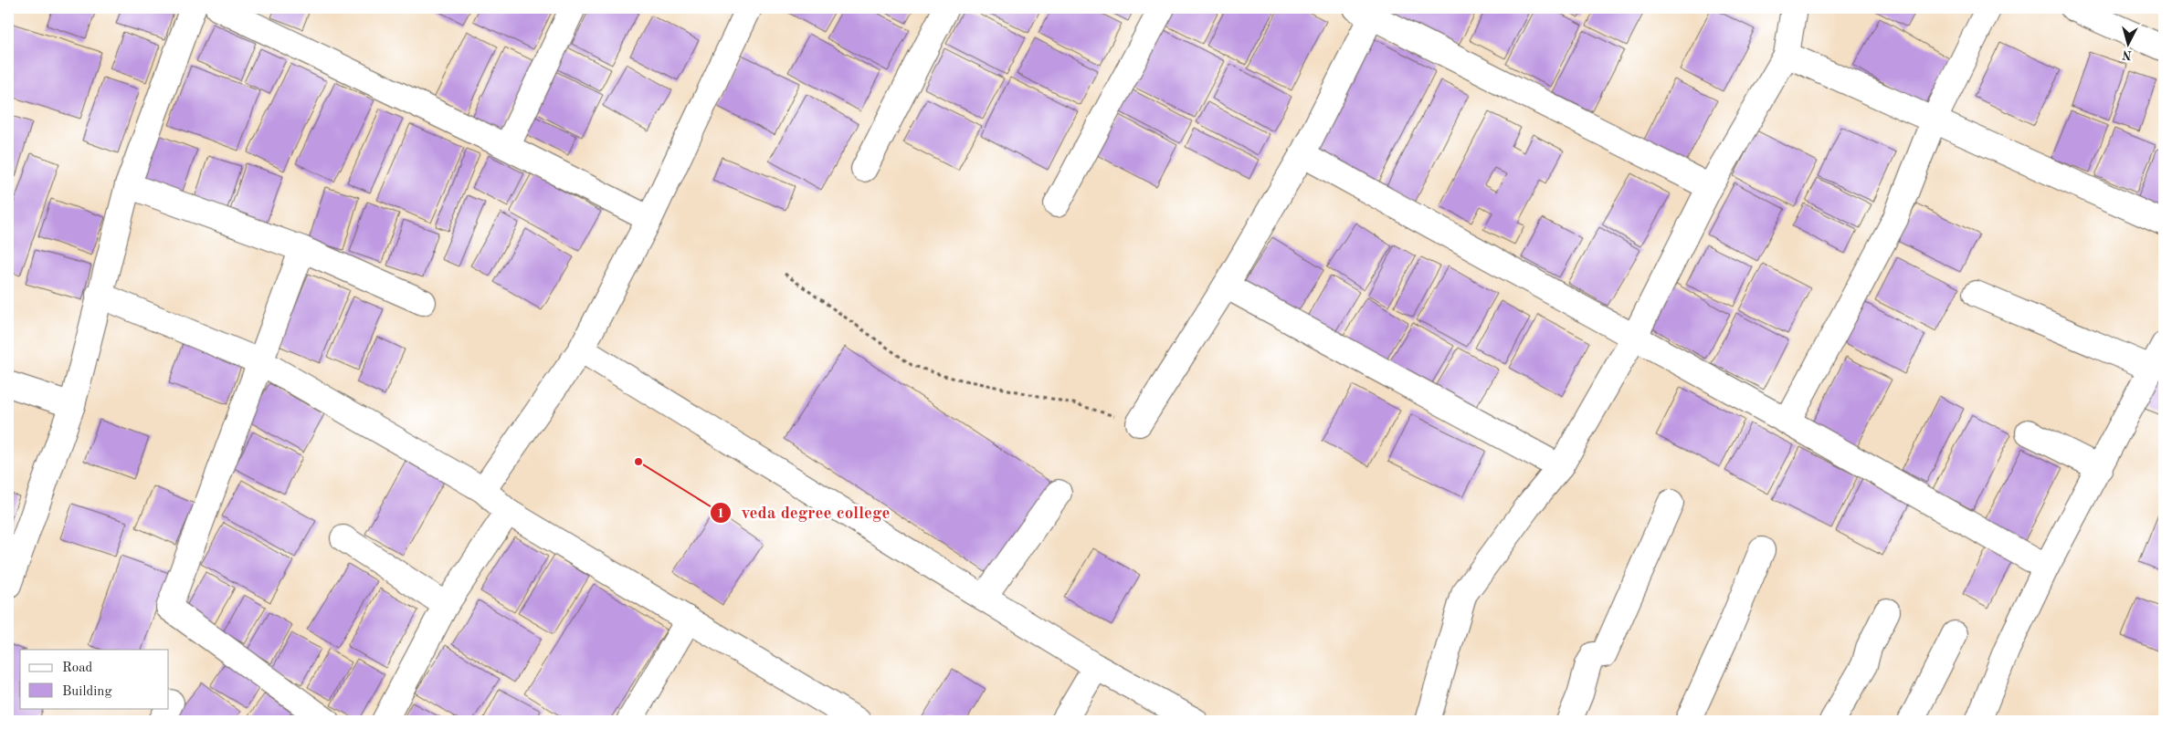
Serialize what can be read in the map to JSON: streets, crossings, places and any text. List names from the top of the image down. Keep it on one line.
{"places":["veda degree college"],"legend":["Road","Building"],"north":"bottom"}
